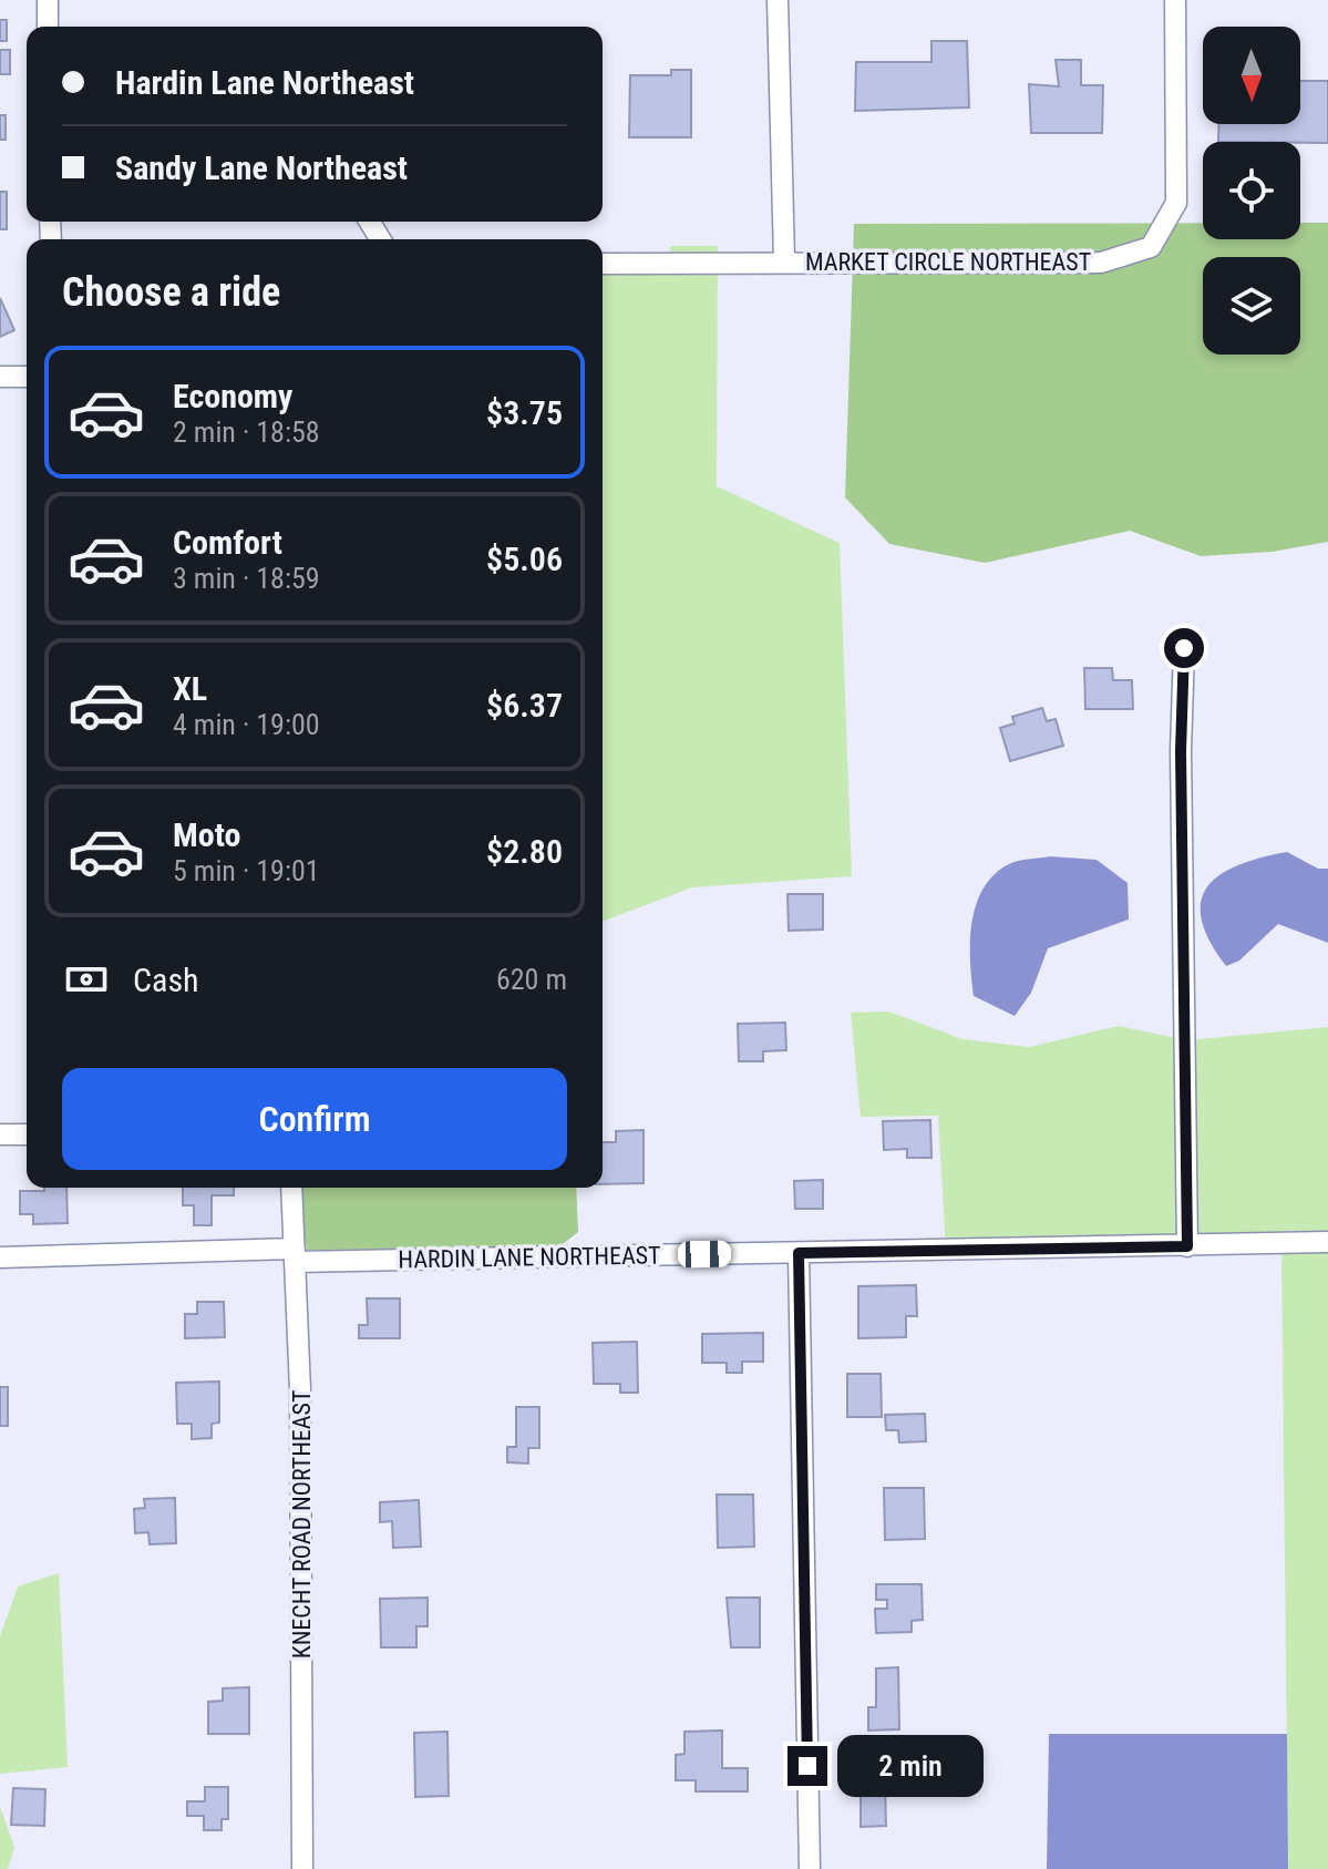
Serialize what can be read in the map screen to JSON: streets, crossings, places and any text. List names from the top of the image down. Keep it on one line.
{"streets":{"street":["MARKET CIRCLE NORTHEAST","HARDIN LANE NORTHEAST","KNECHT ROAD NORTHEAST"]},"crossings":[["HARDIN LANE NORTHEAST","KNECHT ROAD NORTHEAST"]],"north":"bottom","page":{"banner":["Hardin Lane Northeast","Sandy Lane Northeast"],"heading":"Choose a ride","list":[{"name":"Economy","note":"2 min · 18:58","value":"$3.75"},{"name":"Comfort","note":"3 min · 18:59","value":"$5.06"},{"name":"XL","note":"4 min · 19:00","value":"$6.37"},{"name":"Moto","note":"5 min · 19:01","value":"$2.80"}],"pay":["Cash","620 m"],"buttons":"Confirm","bubble":"2 min"}}
